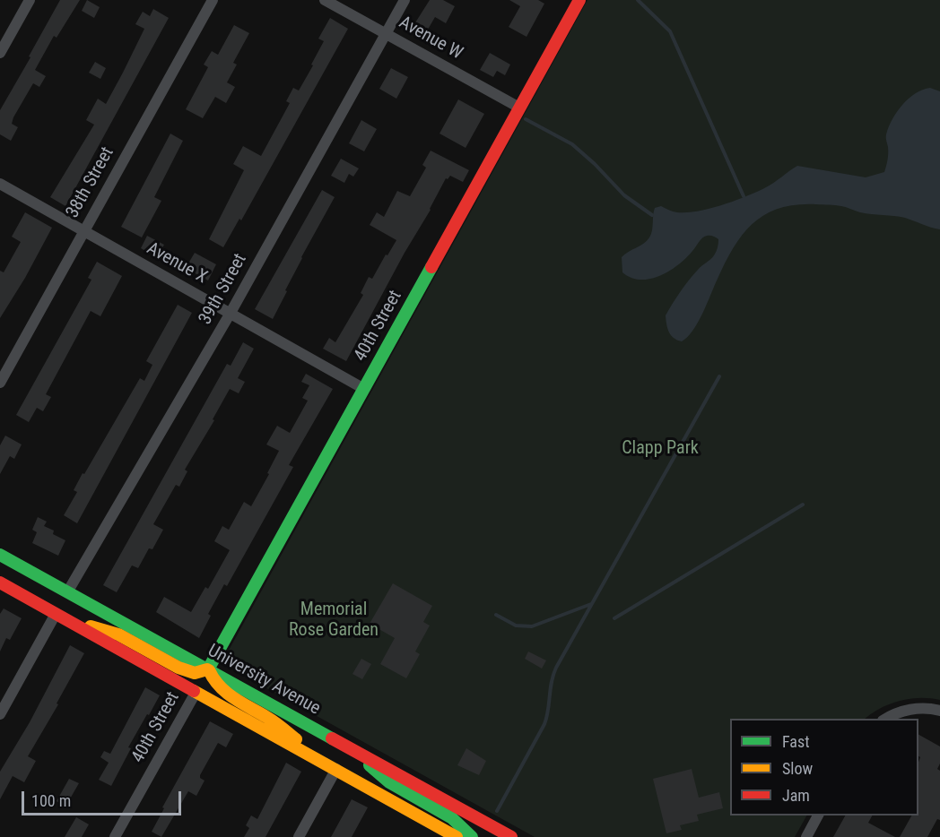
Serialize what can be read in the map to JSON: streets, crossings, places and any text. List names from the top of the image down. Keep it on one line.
{"streets":{"main road":["40th Street","University Avenue"],"street":["Avenue W","38th Street","Avenue X","39th Street"]},"crossings":[["Avenue W","39th Street"],["Avenue W","40th Street"],["38th Street","Avenue X"],["Avenue X","39th Street"],["Avenue X","40th Street"],["39th Street","University Avenue"],["40th Street","University Avenue"]],"parks":["Clapp Park","Memorial Rose Garden"],"legend":["Fast","Slow","Jam"],"scale_bar":"100 m"}
